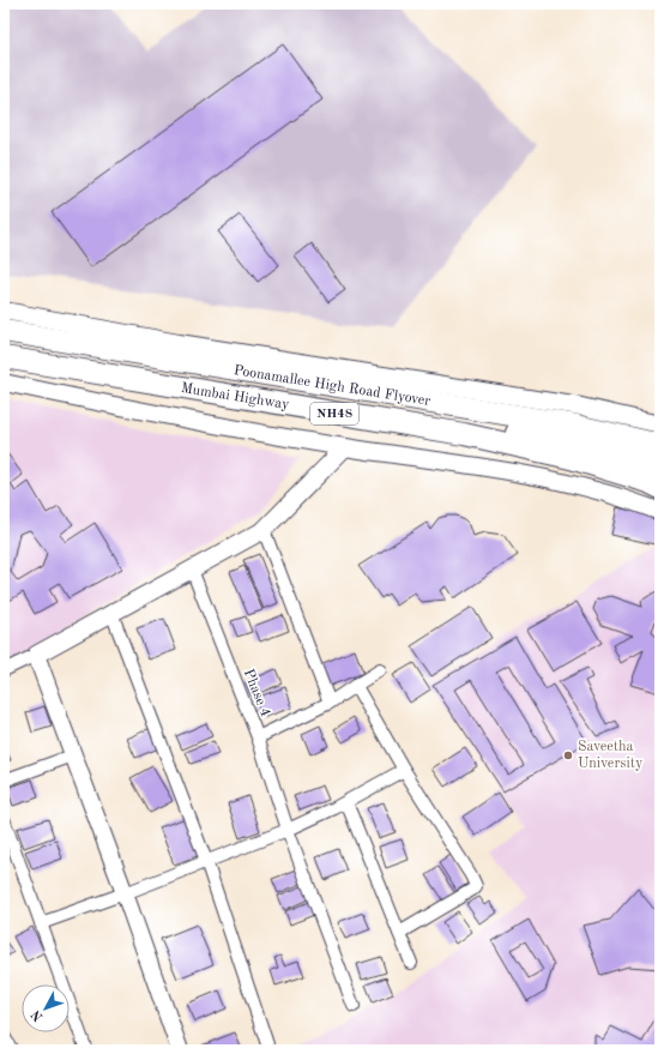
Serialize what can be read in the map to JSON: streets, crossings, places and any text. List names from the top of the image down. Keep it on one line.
{"streets":{"highway":["Poonamallee High Road Flyover","Mumbai Highway","NH48"],"street":["Phase 4"]},"places":["Saveetha University"],"north":"bottom left"}
